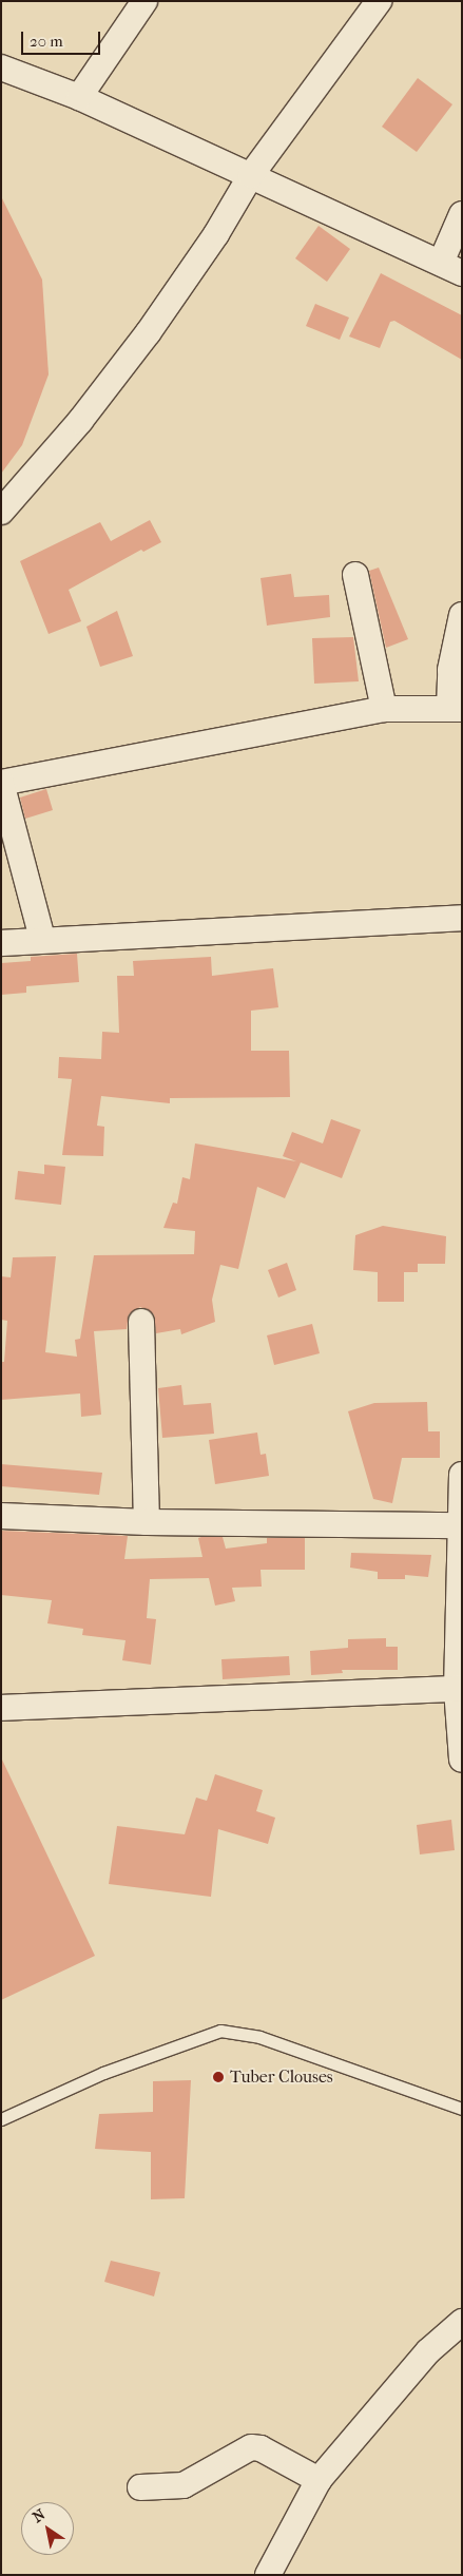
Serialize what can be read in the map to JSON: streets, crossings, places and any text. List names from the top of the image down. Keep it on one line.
{"places":["Tuber Clouses"],"scale_bar":"20 m","north":"top left"}
